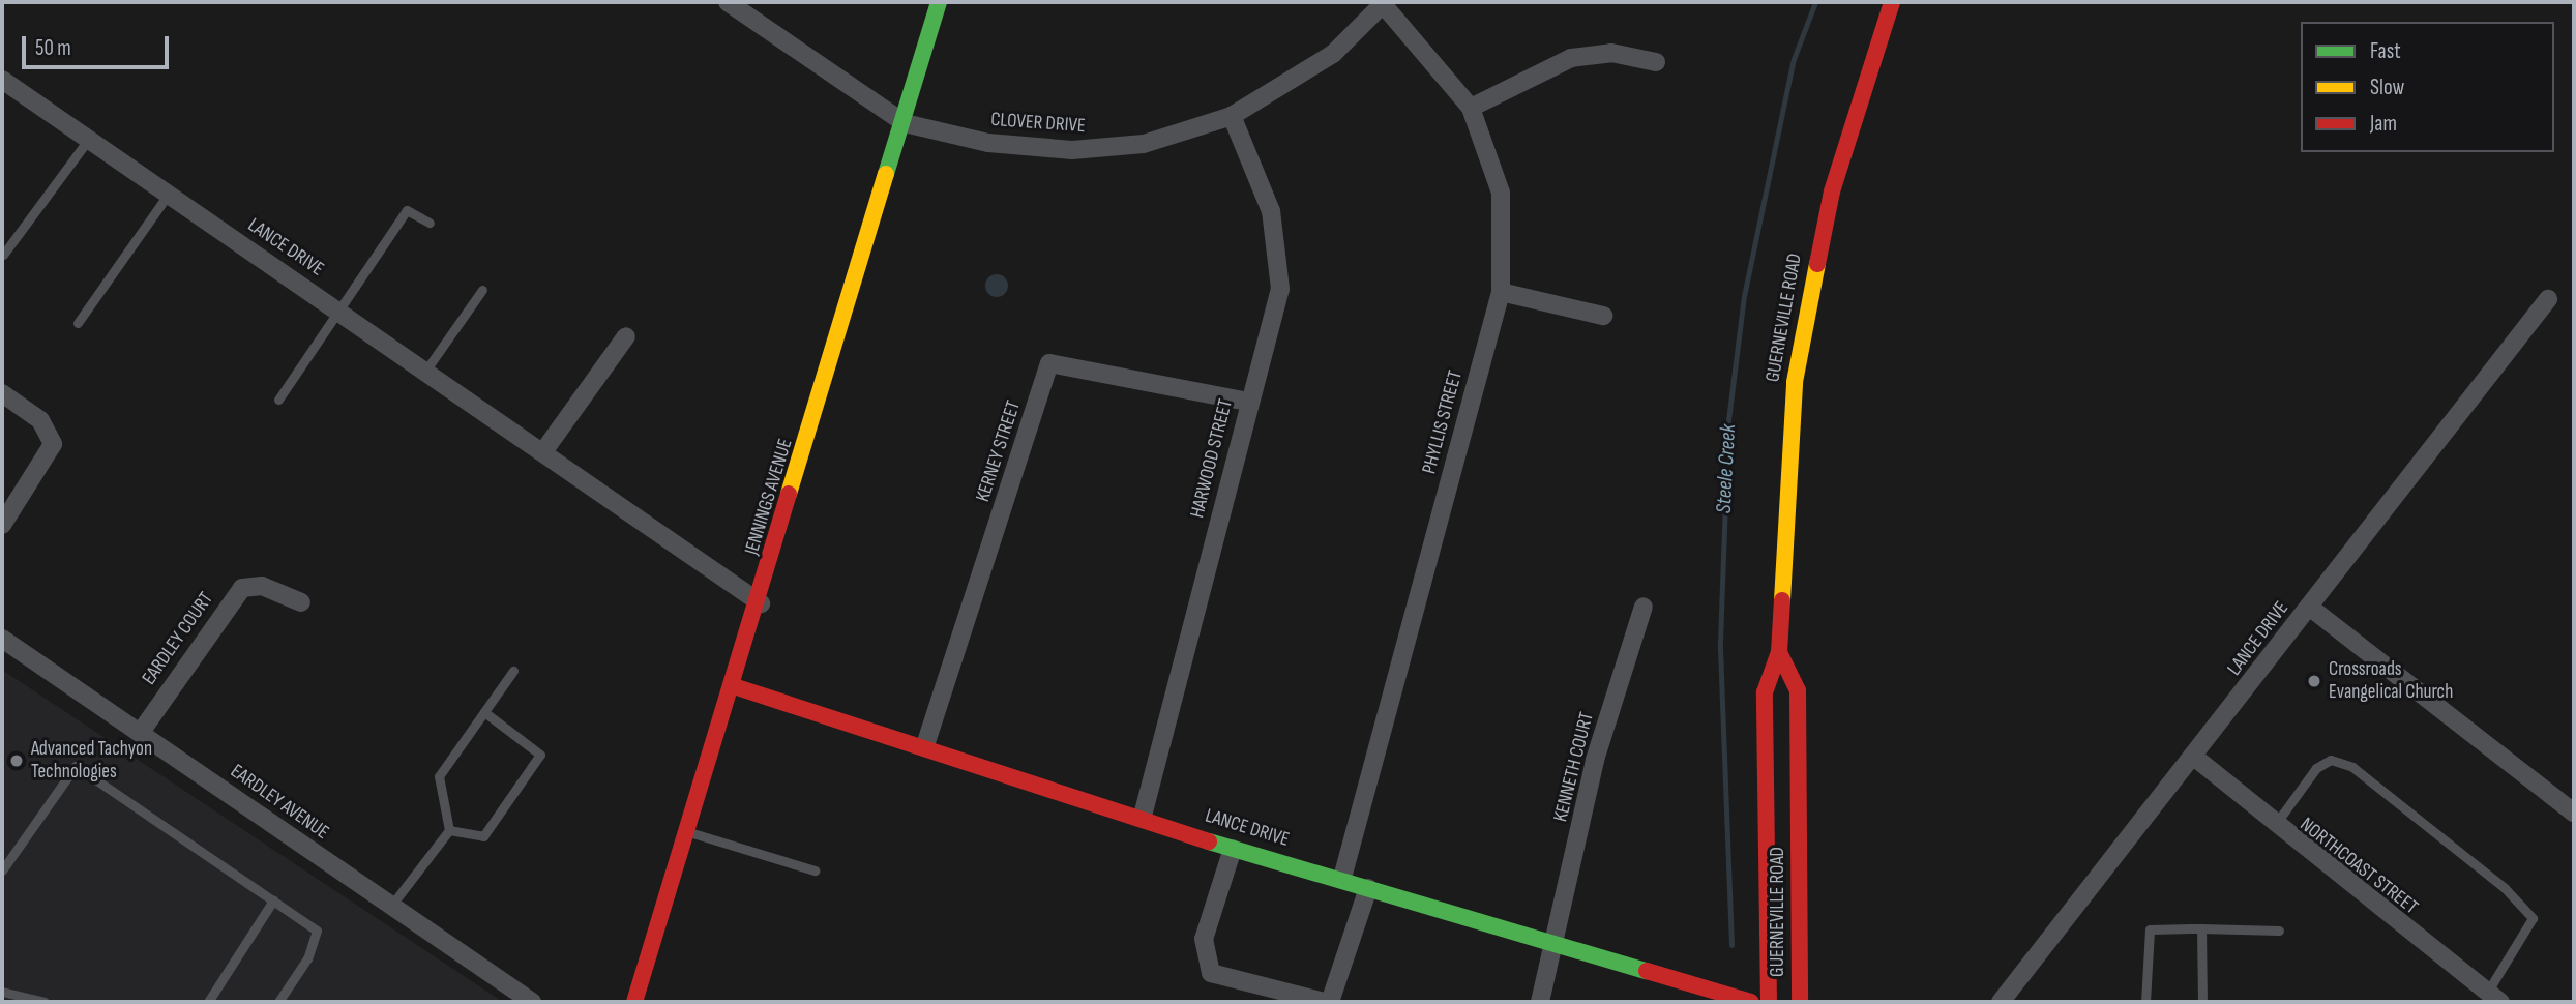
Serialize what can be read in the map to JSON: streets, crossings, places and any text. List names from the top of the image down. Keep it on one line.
{"streets":{"street":["CLOVER DRIVE","LANCE DRIVE","GUERNEVILLE ROAD","PHYLLIS STREET","KERNEY STREET","HARWOOD STREET","JENNINGS AVENUE","EARDLEY COURT","KENNETH COURT","EARDLEY AVENUE","NORTHCOAST STREET"]},"crossings":[["CLOVER DRIVE","PHYLLIS STREET"],["CLOVER DRIVE","HARWOOD STREET"],["CLOVER DRIVE","JENNINGS AVENUE"],["LANCE DRIVE","PHYLLIS STREET"],["LANCE DRIVE","KERNEY STREET"],["LANCE DRIVE","HARWOOD STREET"],["LANCE DRIVE","JENNINGS AVENUE"],["LANCE DRIVE","KENNETH COURT"],["LANCE DRIVE","NORTHCOAST STREET"],["KERNEY STREET","HARWOOD STREET"],["EARDLEY COURT","EARDLEY AVENUE"]],"water":["Steele Creek"],"places":["Crossroads Evangelical Church","Advanced Tachyon Technologies"],"legend":["Fast","Slow","Jam"],"scale_bar":"50 m"}
